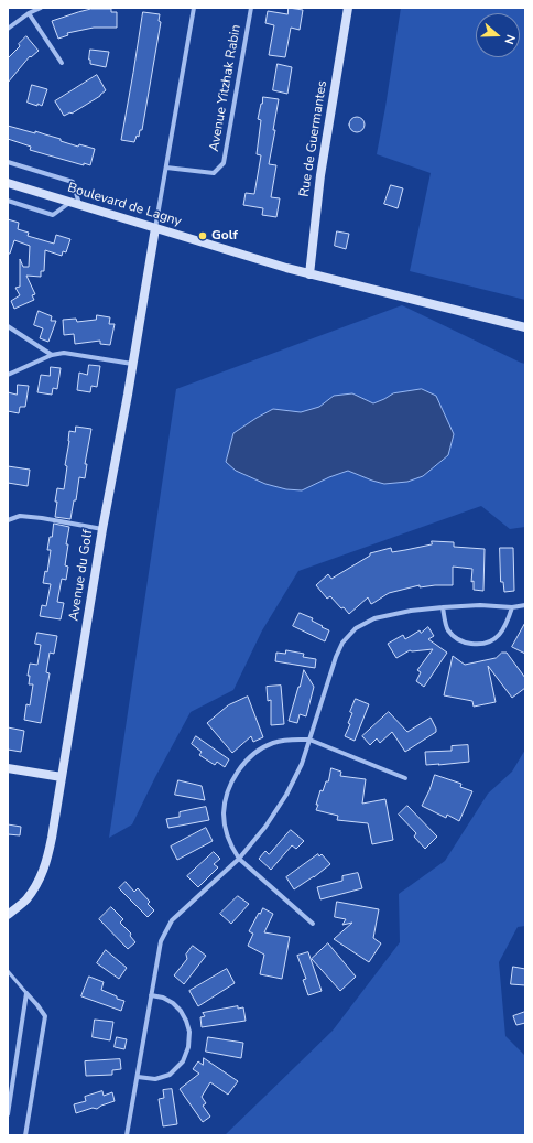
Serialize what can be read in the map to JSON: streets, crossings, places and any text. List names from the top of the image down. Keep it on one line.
{"streets":{"street":["Avenue Yitzhak Rabin","Rue de Guermantes","Boulevard de Lagny","Avenue du Golf"]},"crossings":[["Rue de Guermantes","Boulevard de Lagny"],["Boulevard de Lagny","Avenue du Golf"]],"places":["Golf"],"north":"right"}
